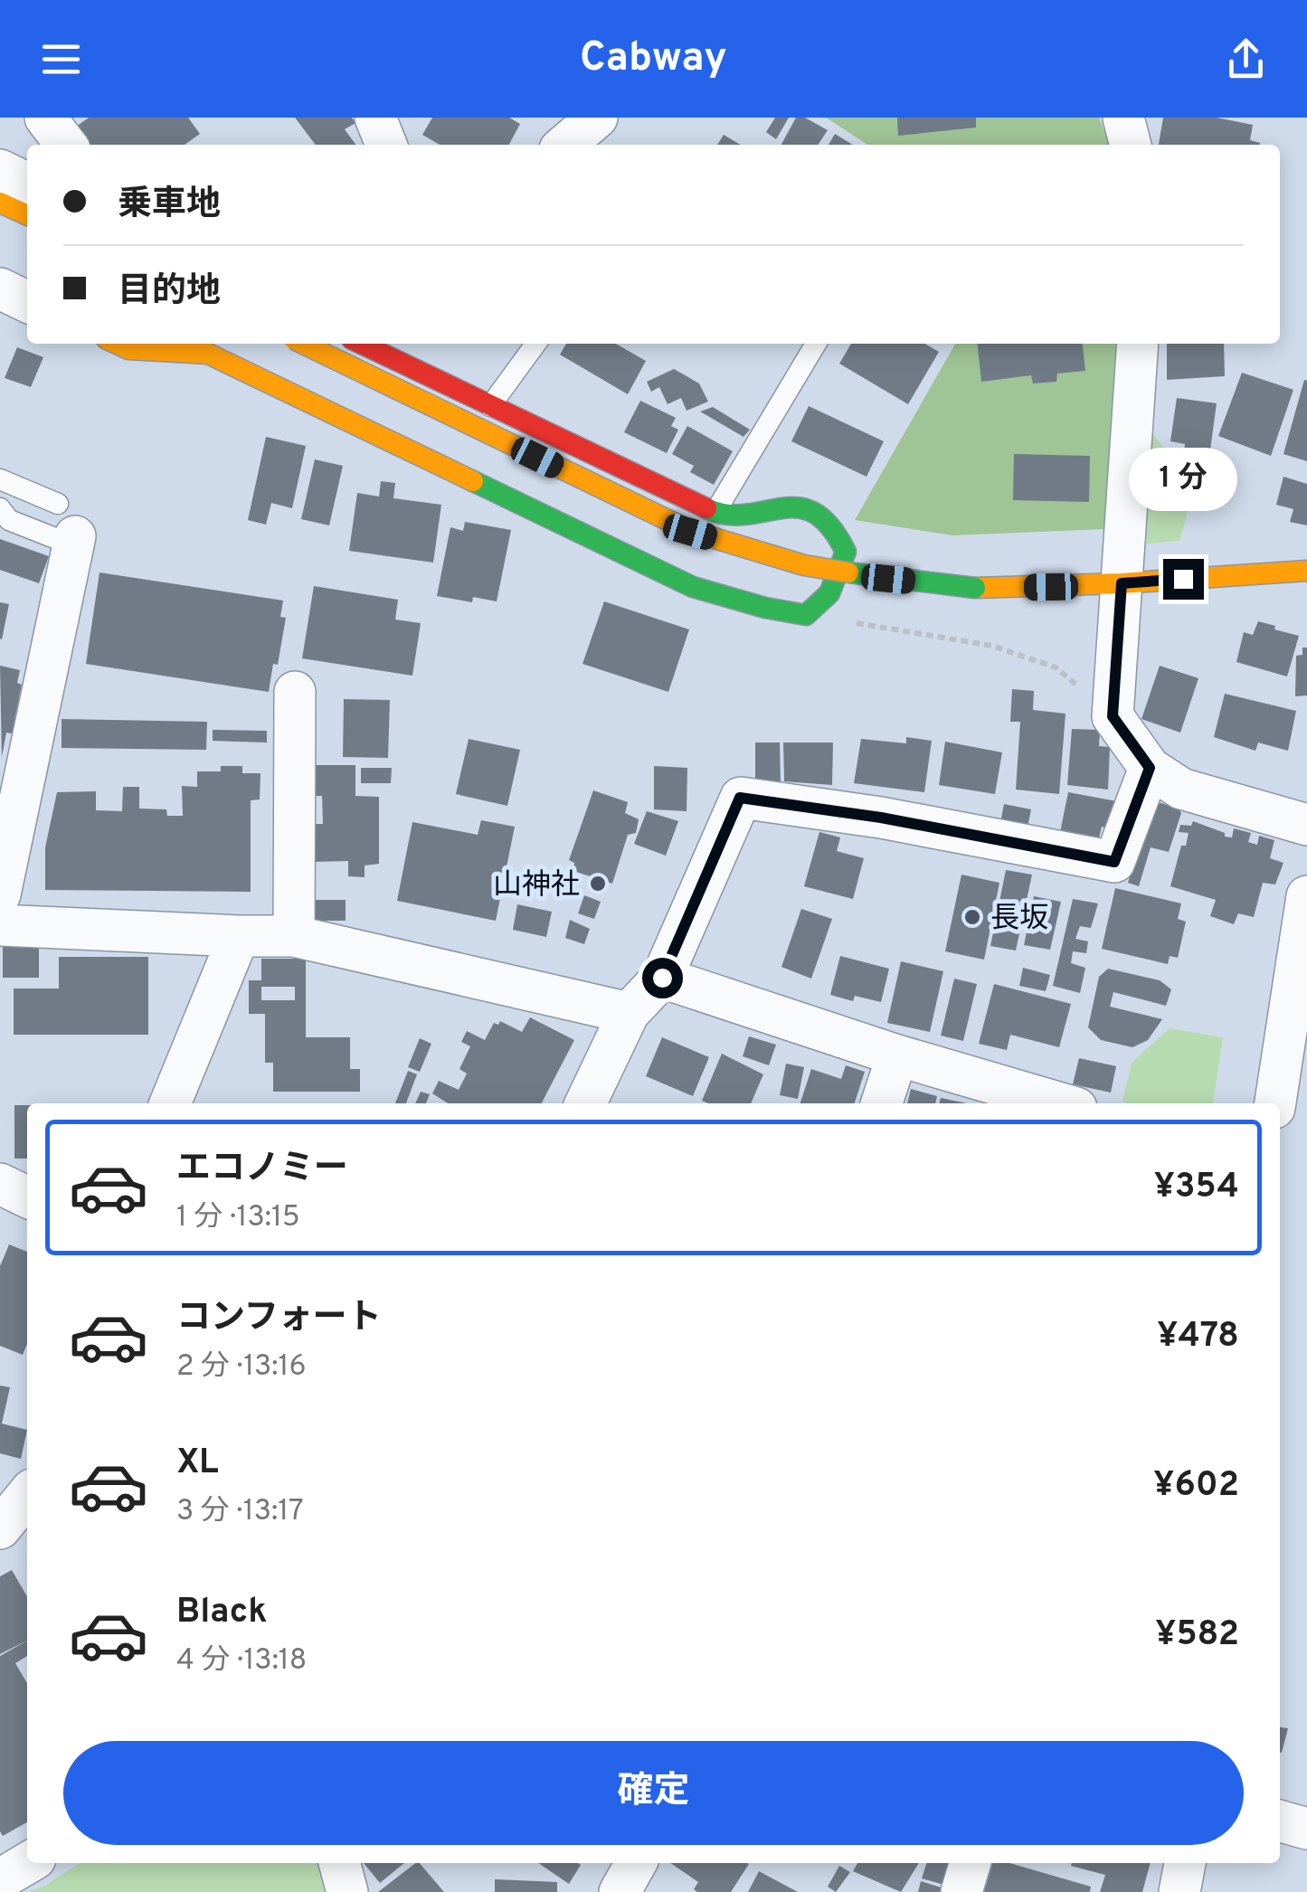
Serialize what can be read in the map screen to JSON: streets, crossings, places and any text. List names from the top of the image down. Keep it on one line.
{"places":["山神社","長坂"],"page":{"header":"Cabway","banner":["乗車地","目的地"],"bubble":"1 分","list":[{"name":"エコノミー","note":"1 分 · 13:15","value":"¥354"},{"name":"コンフォート","note":"2 分 · 13:16","value":"¥478"},{"name":"XL","note":"3 分 · 13:17","value":"¥602"},{"name":"Black","note":"4 分 · 13:18","value":"¥582"}],"buttons":"確定"}}
